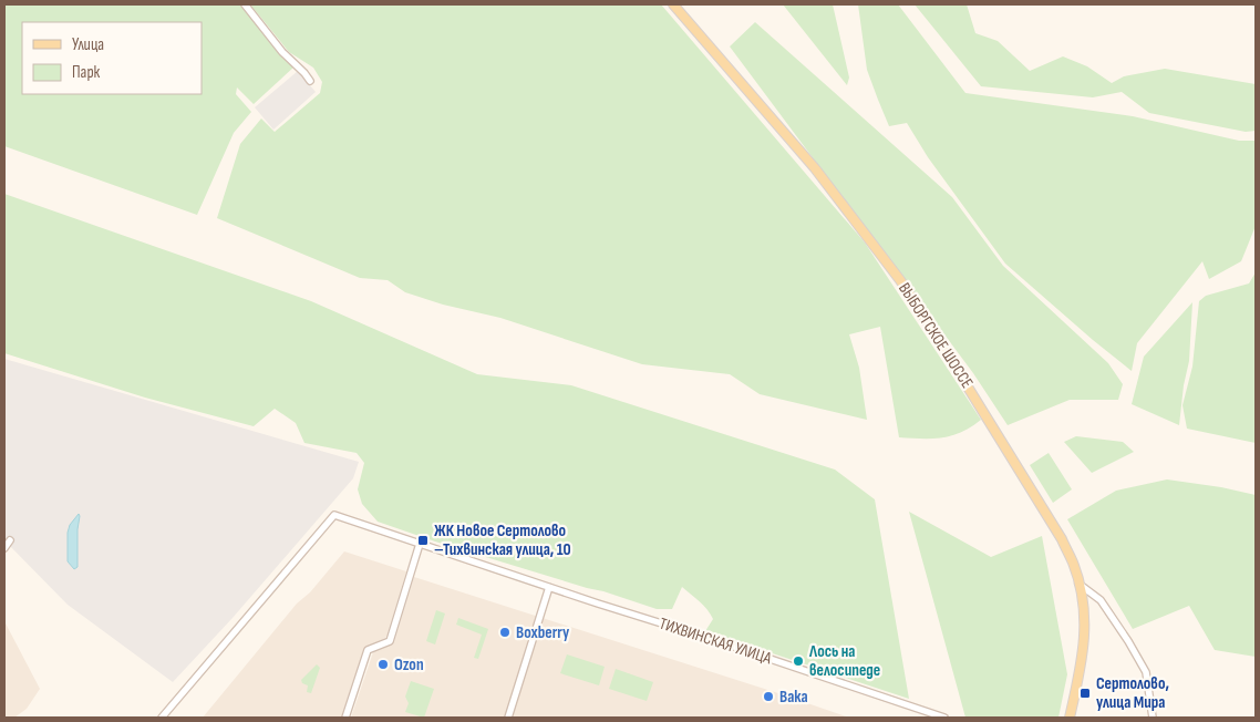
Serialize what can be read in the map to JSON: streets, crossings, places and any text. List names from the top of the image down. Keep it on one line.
{"streets":{"main road":["ВЫБОРГСКОЕ ШОССЕ"],"street":["ТИХВИНСКАЯ УЛИЦА"]},"places":{"transit":["ЖК Новое Сертолово –Тихвинская улица, 10","Сертолово, улица Мира"],"other":["Boxberry","Лось на велосипеде","Ozon","Вака"]},"legend":["Улица","Парк"]}
